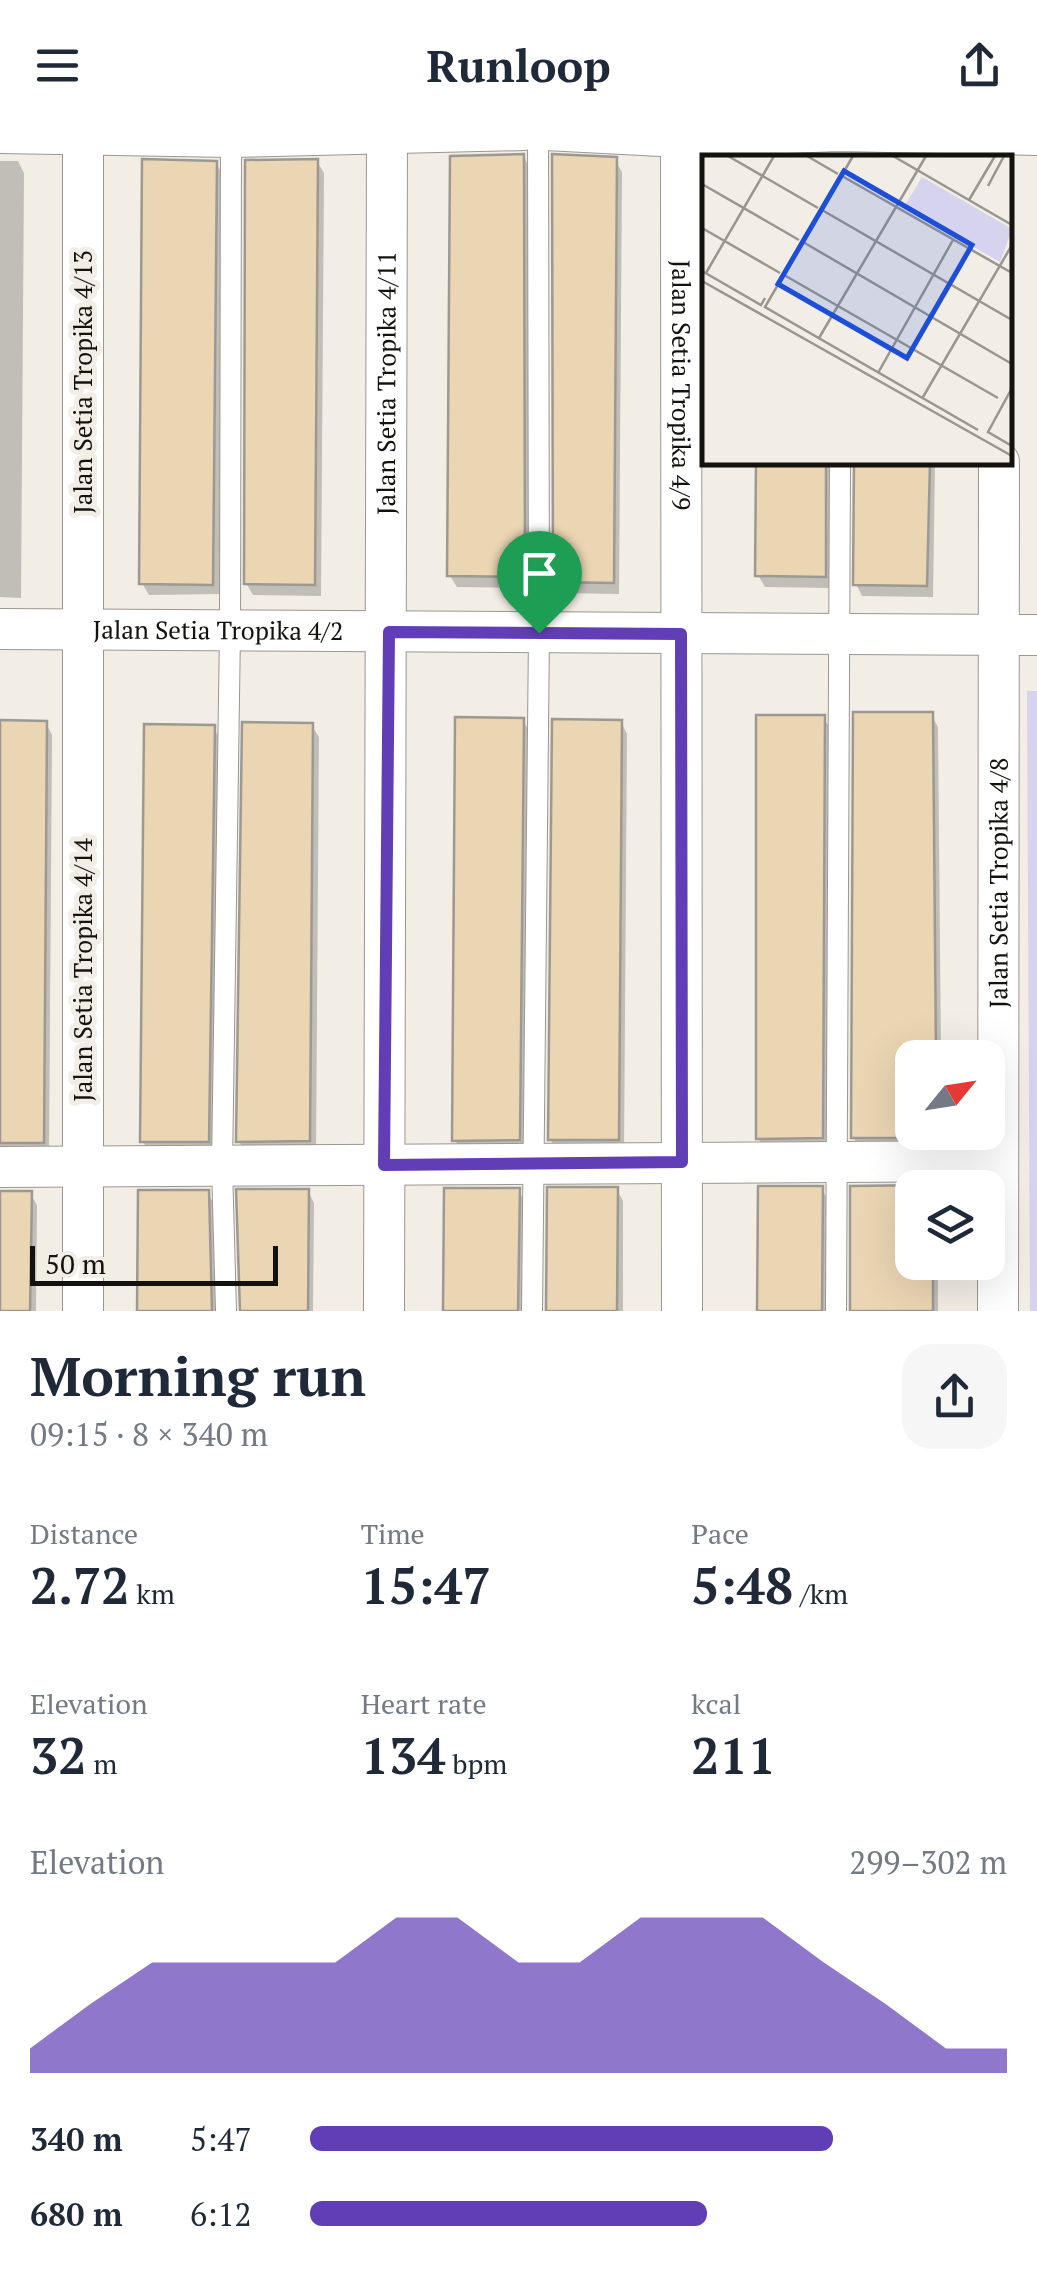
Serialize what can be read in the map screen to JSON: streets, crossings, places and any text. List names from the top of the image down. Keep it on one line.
{"streets":{"street":["Jalan Setia Tropika 4/13","Jalan Setia Tropika 4/11","Jalan Setia Tropika 4/9","Jalan Setia Tropika 4/2","Jalan Setia Tropika 4/8","Jalan Setia Tropika 4/14"]},"crossings":[["Jalan Setia Tropika 4/13","Jalan Setia Tropika 4/2"],["Jalan Setia Tropika 4/13","Jalan Setia Tropika 4/14"],["Jalan Setia Tropika 4/11","Jalan Setia Tropika 4/2"],["Jalan Setia Tropika 4/9","Jalan Setia Tropika 4/2"],["Jalan Setia Tropika 4/2","Jalan Setia Tropika 4/8"],["Jalan Setia Tropika 4/2","Jalan Setia Tropika 4/14"]],"scale_bar":"50 m","north":"top right","page":{"header":"Runloop","scale":"50 m","heading":["Morning run","09:15 · 8 × 340 m"],"stats":[["Distance","2.72 km"],["Time","15:47"],["Pace","5:48 /km"],["Elevation","32 m"],["Heart rate","134 bpm"],["kcal","211"]],"chart":["Elevation","299–302 m"],"list":[{"name":"340 m","note":"5:47"},{"name":"680 m","note":"6:12"}]}}
